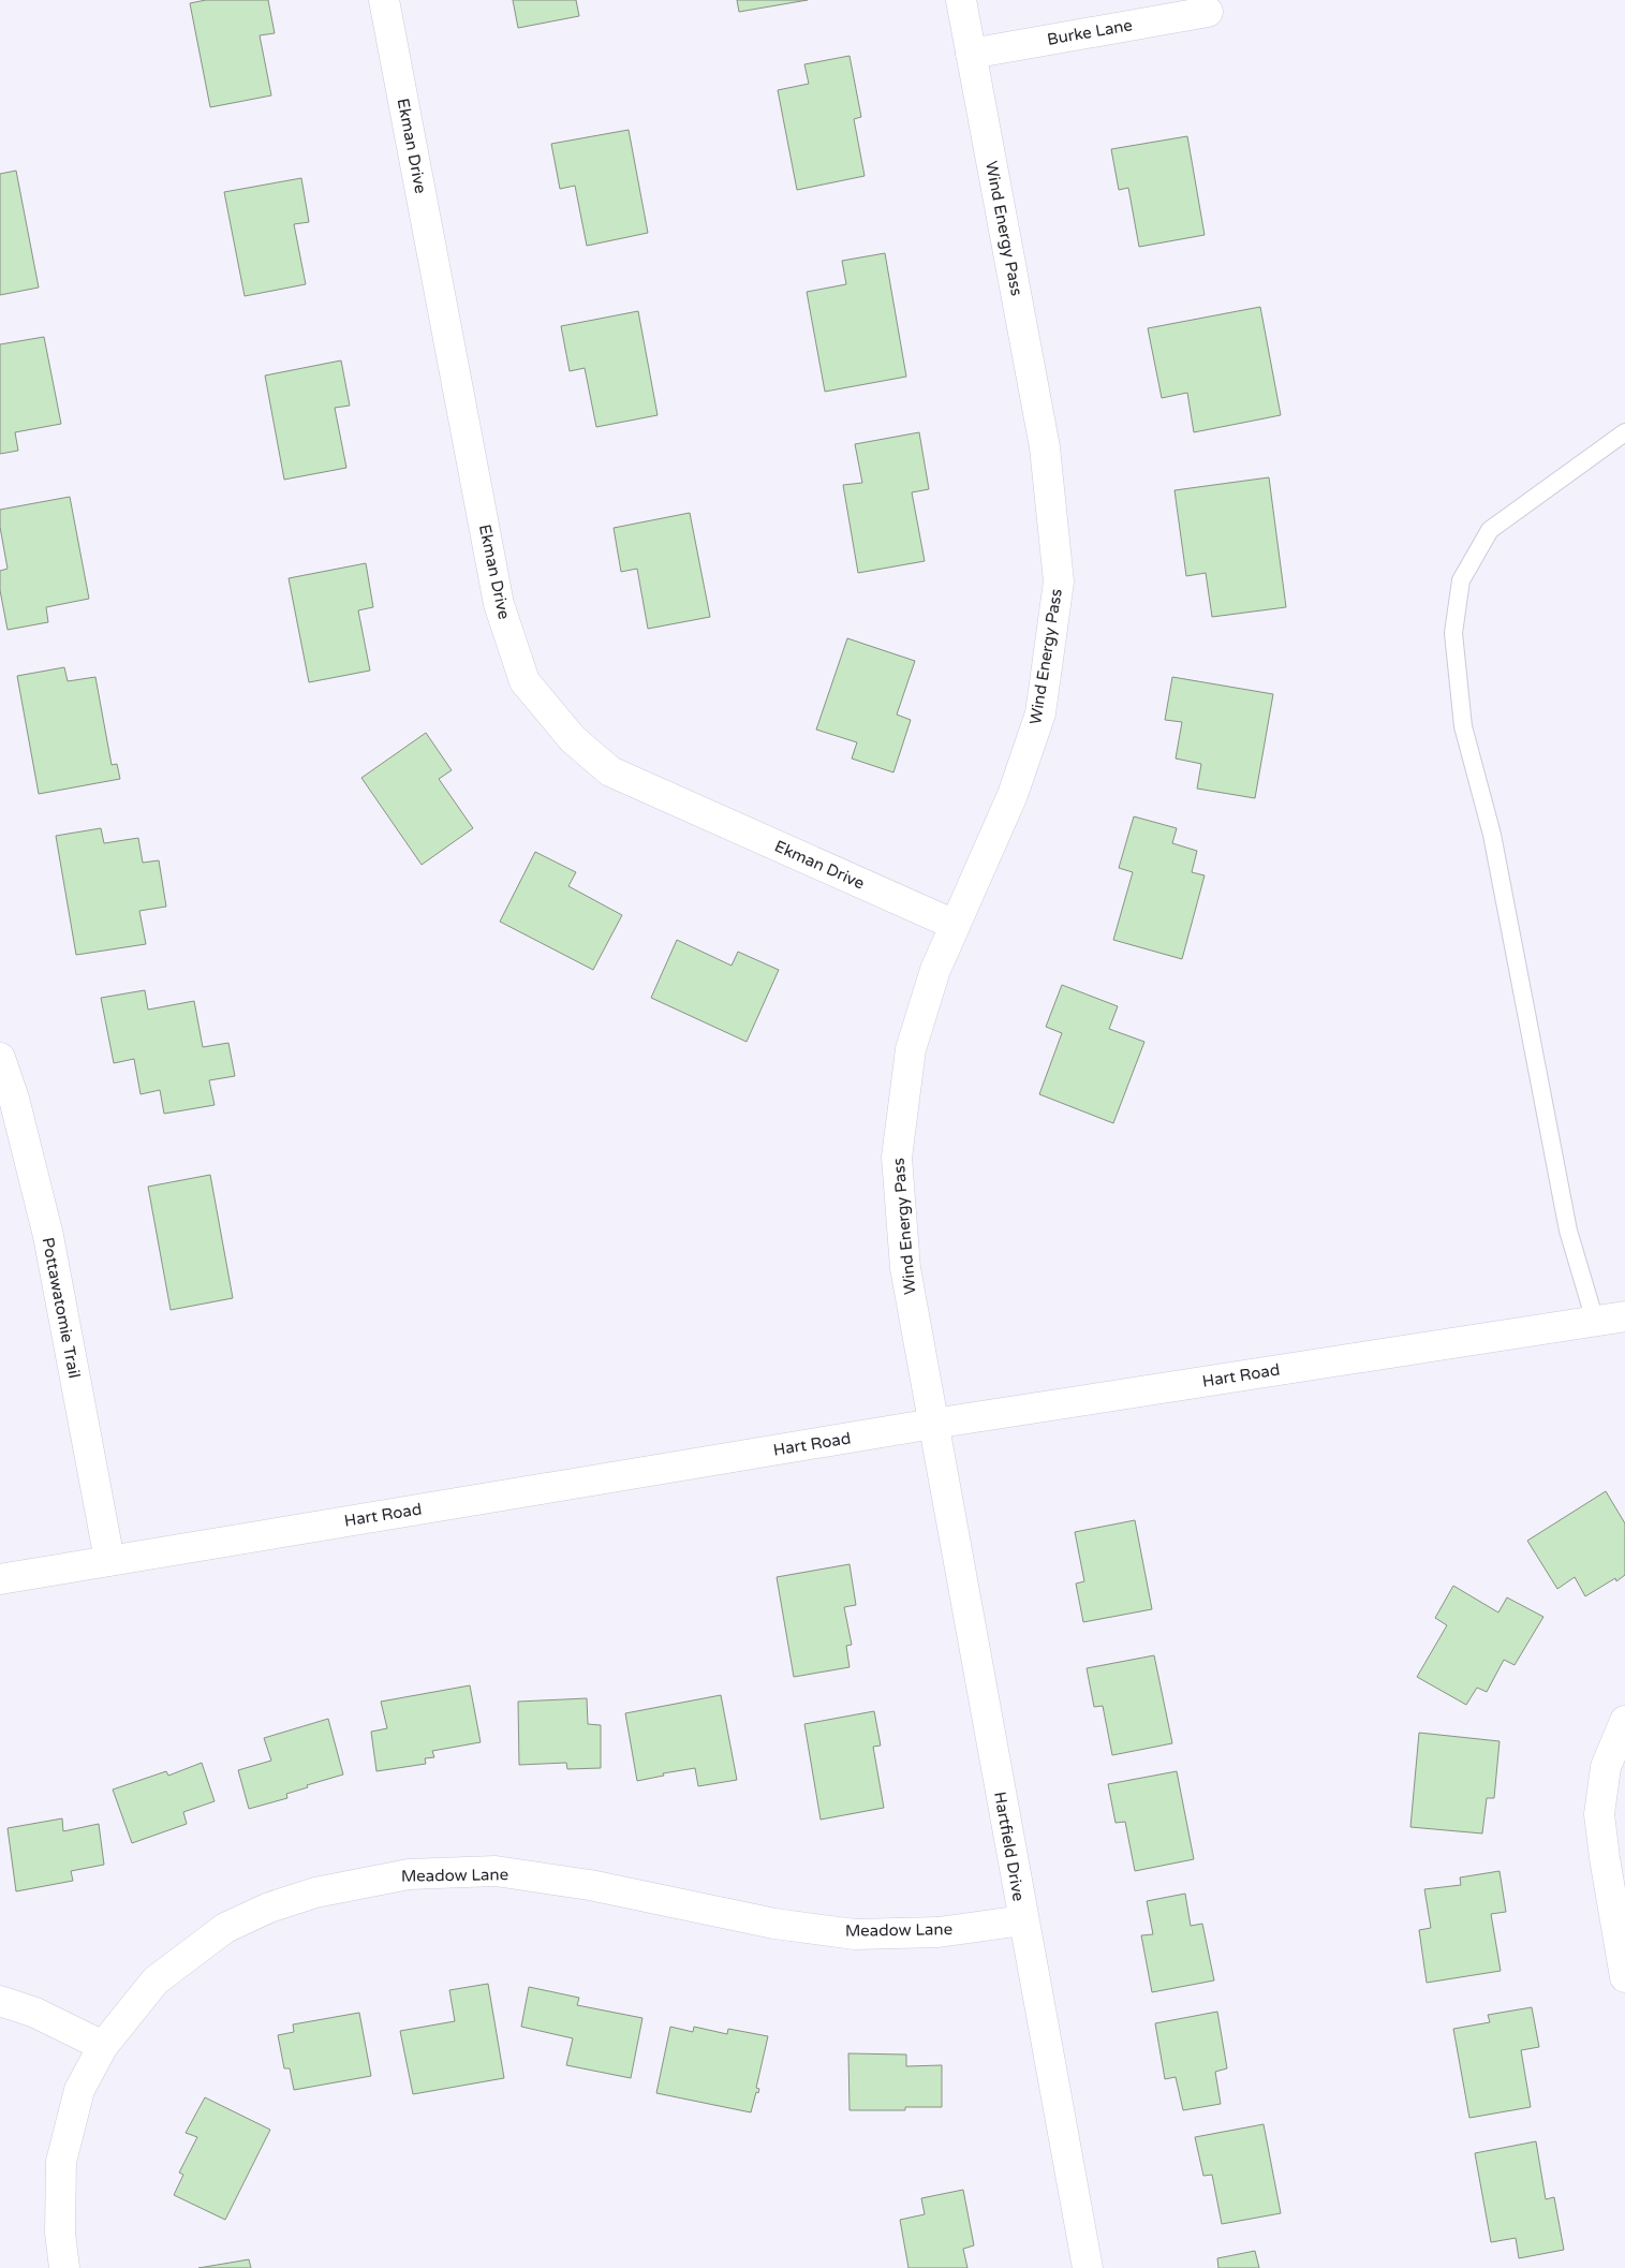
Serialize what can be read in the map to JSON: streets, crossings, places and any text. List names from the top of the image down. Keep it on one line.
{"streets":{"street":["Burke Lane","Ekman Drive","Wind Energy Pass","Pottawatomie Trail","Hart Road","Hartfield Drive","Meadow Lane"]},"crossings":[["Burke Lane","Wind Energy Pass"],["Ekman Drive","Wind Energy Pass"],["Wind Energy Pass","Hart Road"],["Wind Energy Pass","Hartfield Drive"],["Pottawatomie Trail","Hart Road"],["Hart Road","Hartfield Drive"],["Hartfield Drive","Meadow Lane"]]}
